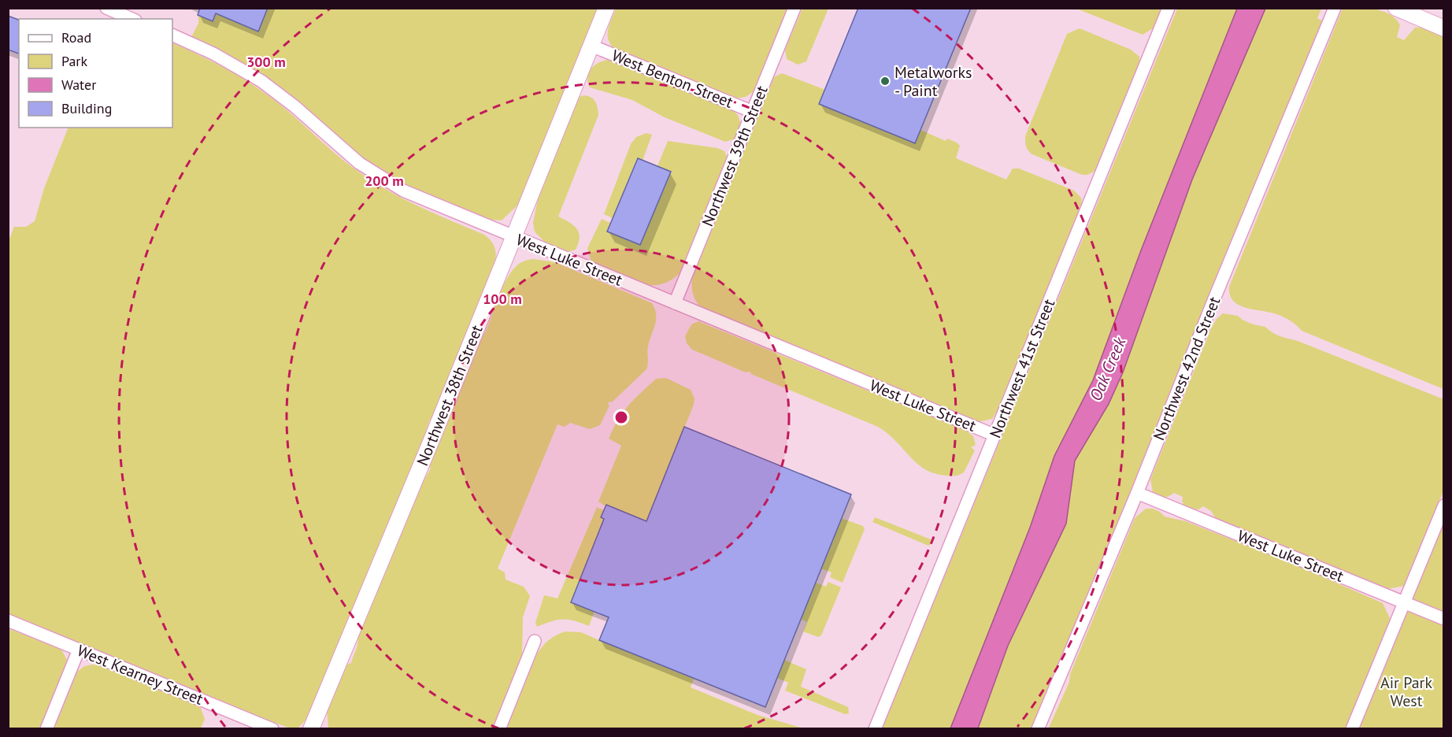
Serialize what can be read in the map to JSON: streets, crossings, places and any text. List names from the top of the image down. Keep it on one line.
{"streets":{"street":["West Benton Street","Northwest 39th Street","West Luke Street","Northwest 41st Street","Northwest 42nd Street","Northwest 38th Street","West Kearney Street"]},"crossings":[["West Benton Street","Northwest 39th Street"],["West Benton Street","Northwest 38th Street"],["Northwest 39th Street","West Luke Street"],["West Luke Street","Northwest 41st Street"],["West Luke Street","Northwest 42nd Street"],["West Luke Street","Northwest 38th Street"]],"water":["Oak Creek"],"parks":["Air Park West"],"places":["Metalworks - Paint"],"legend":["Road","Park","Water","Building"],"rings":["300 m","200 m","100 m"]}
